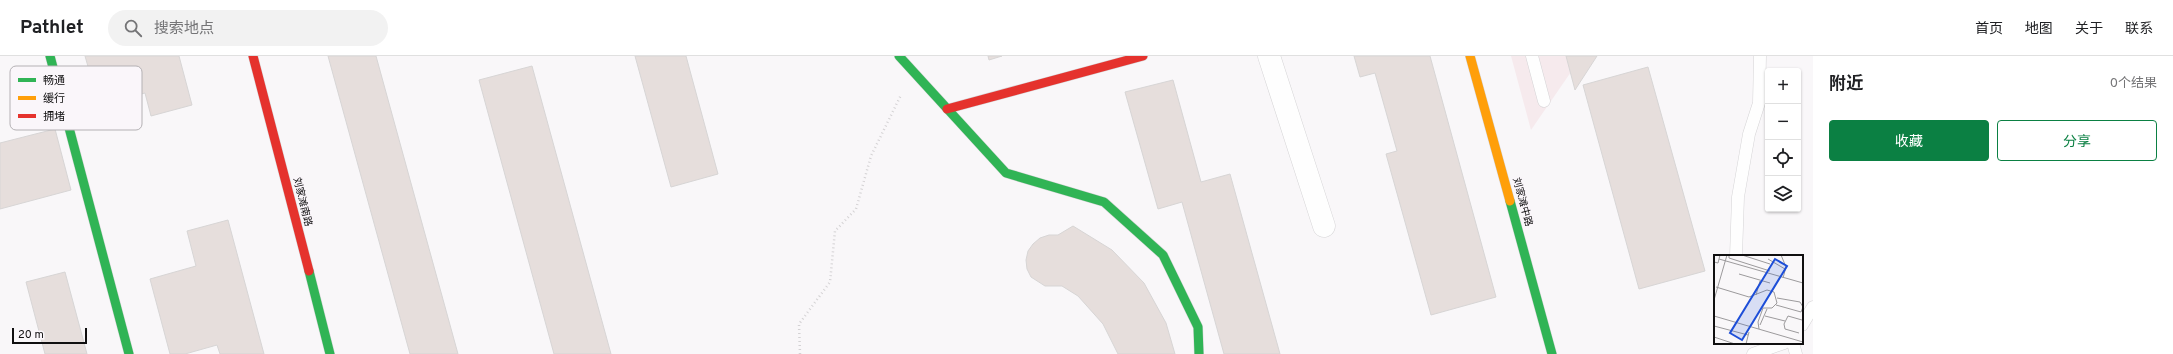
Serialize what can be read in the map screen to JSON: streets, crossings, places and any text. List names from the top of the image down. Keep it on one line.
{"streets":{"street":["刘家滩南路","刘家滩中路"]},"legend":["畅通","缓行","拥堵"],"scale_bar":"20 m","page":{"header":"Pathlet","search":"搜索地点","nav":["首页","地图","关于","联系"],"heading":["附近","0个结果"],"map_buttons":["+","−"],"buttons":["收藏","分享"],"scale":"20 m"}}
